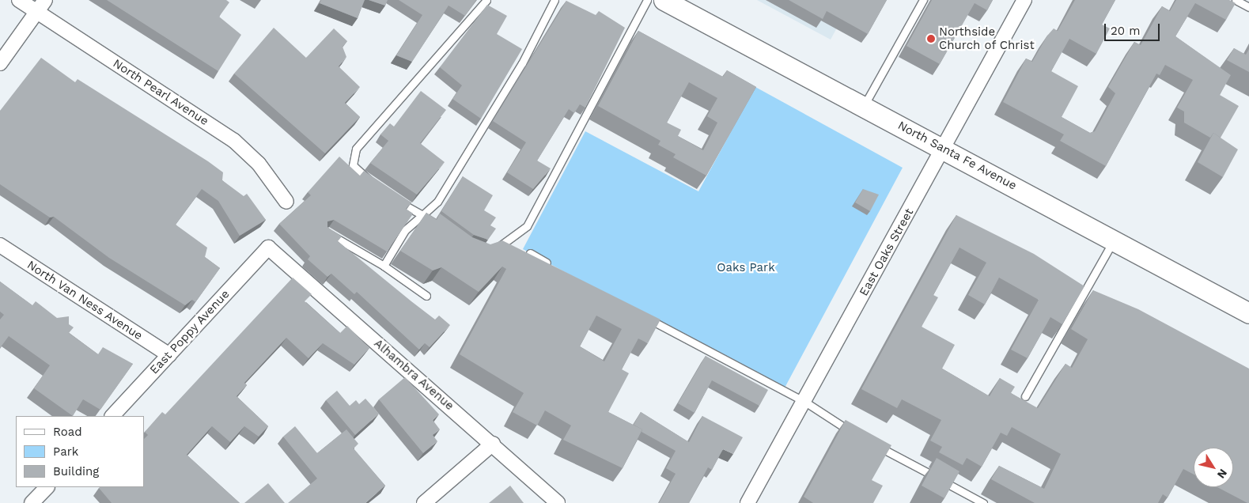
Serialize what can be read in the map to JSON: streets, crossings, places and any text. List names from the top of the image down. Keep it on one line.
{"streets":{"main road":["North Santa Fe Avenue"],"street":["North Pearl Avenue","East Oaks Street","North Van Ness Avenue","East Poppy Avenue","Alhambra Avenue"]},"crossings":[["North Santa Fe Avenue","East Oaks Street"],["North Van Ness Avenue","East Poppy Avenue"],["East Poppy Avenue","Alhambra Avenue"]],"parks":["Oaks Park"],"places":["Northside Church of Christ"],"legend":["Road","Park","Building"],"scale_bar":"20 m","north":"bottom right"}
